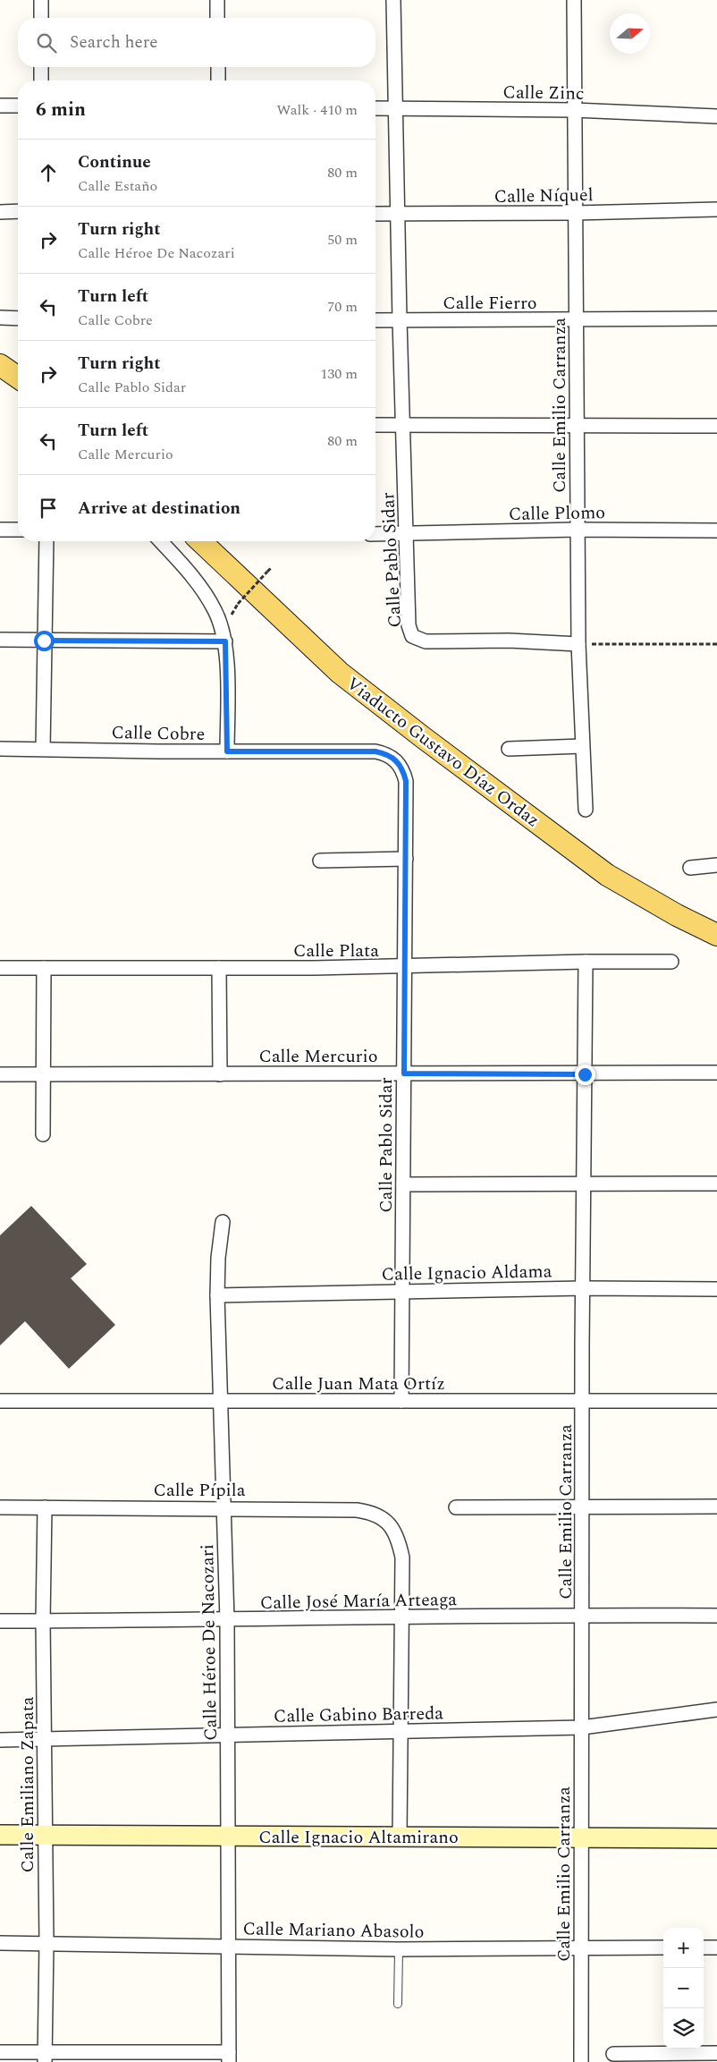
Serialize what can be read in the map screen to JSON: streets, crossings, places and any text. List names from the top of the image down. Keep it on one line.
{"streets":{"main road":["Viaducto Gustavo Díaz Ordaz"],"street":["Calle Zinc","Calle Níquel","Calle Fierro","Calle Emilio Carranza","Calle Plomo","Calle Pablo Sidar","Calle Cobre","Calle Plata","Calle Mercurio","Calle Ignacio Aldama","Calle Juan Mata Ortíz","Calle Pípila","Calle José María Arteaga","Calle Héroe De Nacozari","Calle Gabino Barreda","Calle Emiliano Zapata","Calle Ignacio Altamirano","Calle Mariano Abasolo"]},"crossings":[["Calle Zinc","Calle Emilio Carranza"],["Calle Zinc","Calle Pablo Sidar"],["Calle Níquel","Calle Emilio Carranza"],["Calle Níquel","Calle Pablo Sidar"],["Calle Fierro","Calle Emilio Carranza"],["Calle Fierro","Calle Pablo Sidar"],["Calle Emilio Carranza","Calle Plomo"],["Calle Emilio Carranza","Calle Pablo Sidar"],["Calle Emilio Carranza","Calle Plata"],["Calle Emilio Carranza","Calle Mercurio"],["Calle Emilio Carranza","Calle Ignacio Aldama"],["Calle Emilio Carranza","Calle Juan Mata Ortíz"],["Calle Emilio Carranza","Calle José María Arteaga"],["Calle Emilio Carranza","Calle Gabino Barreda"],["Calle Emilio Carranza","Calle Ignacio Altamirano"],["Calle Emilio Carranza","Calle Mariano Abasolo"],["Calle Plomo","Calle Pablo Sidar"],["Calle Pablo Sidar","Calle Cobre"],["Calle Pablo Sidar","Calle Plata"],["Calle Pablo Sidar","Calle Mercurio"],["Calle Pablo Sidar","Calle Ignacio Aldama"],["Calle Pablo Sidar","Calle Juan Mata Ortíz"],["Calle Ignacio Aldama","Calle Héroe De Nacozari"],["Calle Juan Mata Ortíz","Calle Héroe De Nacozari"],["Calle Pípila","Calle José María Arteaga"],["Calle Pípila","Calle Héroe De Nacozari"],["Calle Pípila","Calle Emiliano Zapata"],["Calle José María Arteaga","Calle Héroe De Nacozari"],["Calle José María Arteaga","Calle Emiliano Zapata"],["Calle Héroe De Nacozari","Calle Gabino Barreda"],["Calle Héroe De Nacozari","Calle Ignacio Altamirano"],["Calle Héroe De Nacozari","Calle Mariano Abasolo"],["Calle Gabino Barreda","Calle Emiliano Zapata"],["Calle Emiliano Zapata","Calle Ignacio Altamirano"],["Calle Emiliano Zapata","Calle Mariano Abasolo"]],"north":"right","page":{"search":"Search here","heading":["6 min","Walk · 410 m"],"list":[["Continue","Calle Estaño","80 m"],["Turn right","Calle Héroe De Nacozari","50 m"],["Turn left","Calle Cobre","70 m"],["Turn right","Calle Pablo Sidar","130 m"],["Turn left","Calle Mercurio","80 m"],"Arrive at destination"],"map_buttons":["+","−"]}}
